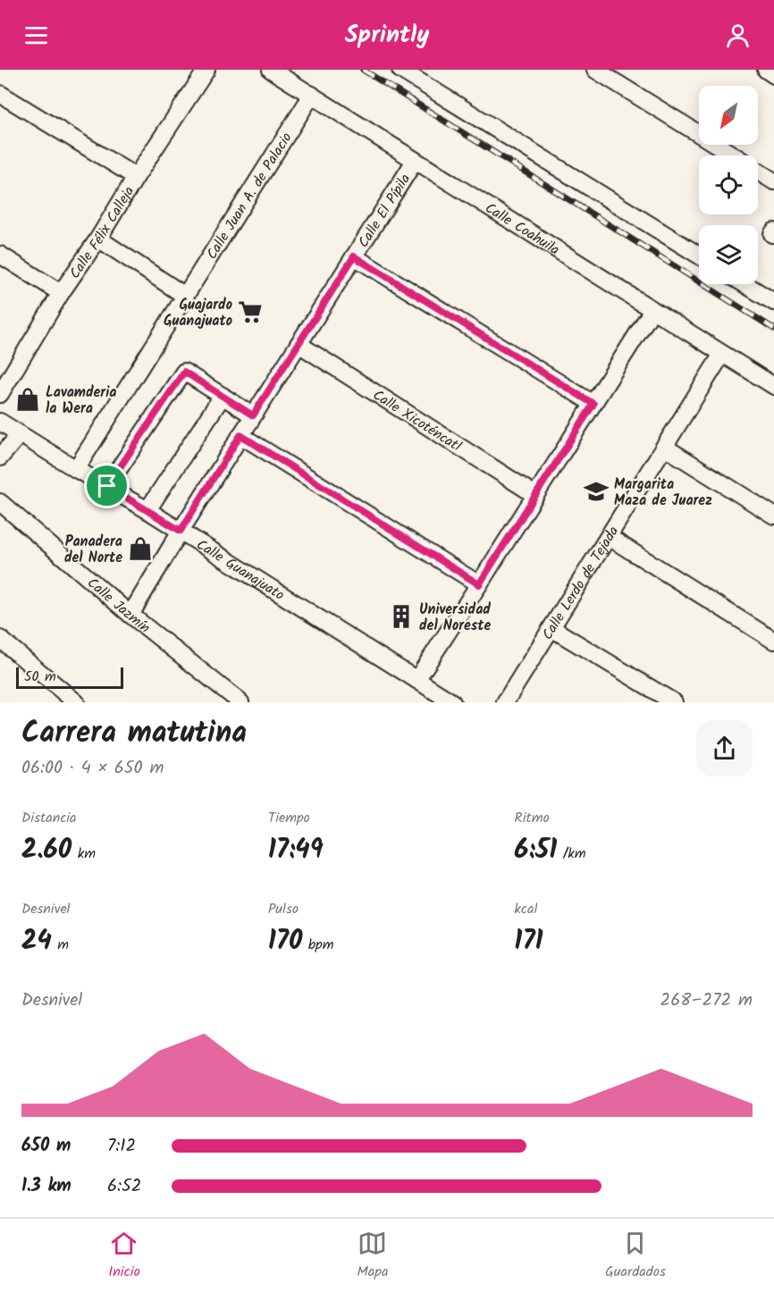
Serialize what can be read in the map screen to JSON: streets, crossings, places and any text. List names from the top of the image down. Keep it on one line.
{"streets":{"street":["Calle Juan A. de Palacio","Calle El Pípila","Calle Coahuila","Calle Félix Calleja","Calle Xicoténcatl","Calle Guanajuato","Calle Lerdo de Tejada","Calle Jazmín"]},"crossings":[["Calle Juan A. de Palacio","Calle Coahuila"],["Calle Juan A. de Palacio","Calle Guanajuato"],["Calle El Pípila","Calle Coahuila"],["Calle El Pípila","Calle Xicoténcatl"],["Calle El Pípila","Calle Guanajuato"],["Calle El Pípila","Calle Jazmín"],["Calle Coahuila","Calle Lerdo de Tejada"]],"places":{"supermarket":["Guajardo Guanajuato"],"shop":["Lavamderia la Wera","Panadera del Norte"],"school or university":["Margarita Maza de Juarez"],"building":["Universidad del Noreste"]},"scale_bar":"50 m","north":"bottom left","page":{"header":"Sprintly","scale":"50 m","heading":["Carrera matutina","06:00 · 4 × 650 m"],"stats":[["Distancia","2.60 km"],["Tiempo","17:49"],["Ritmo","6:51 /km"],["Desnivel","24 m"],["Pulso","170 bpm"],["kcal","171"]],"chart":["Desnivel","268–272 m"],"list":[{"name":"650 m","note":"7:12"},{"name":"1.3 km","note":"6:52"}],"tabs":["Inicio","Mapa","Guardados"]}}
